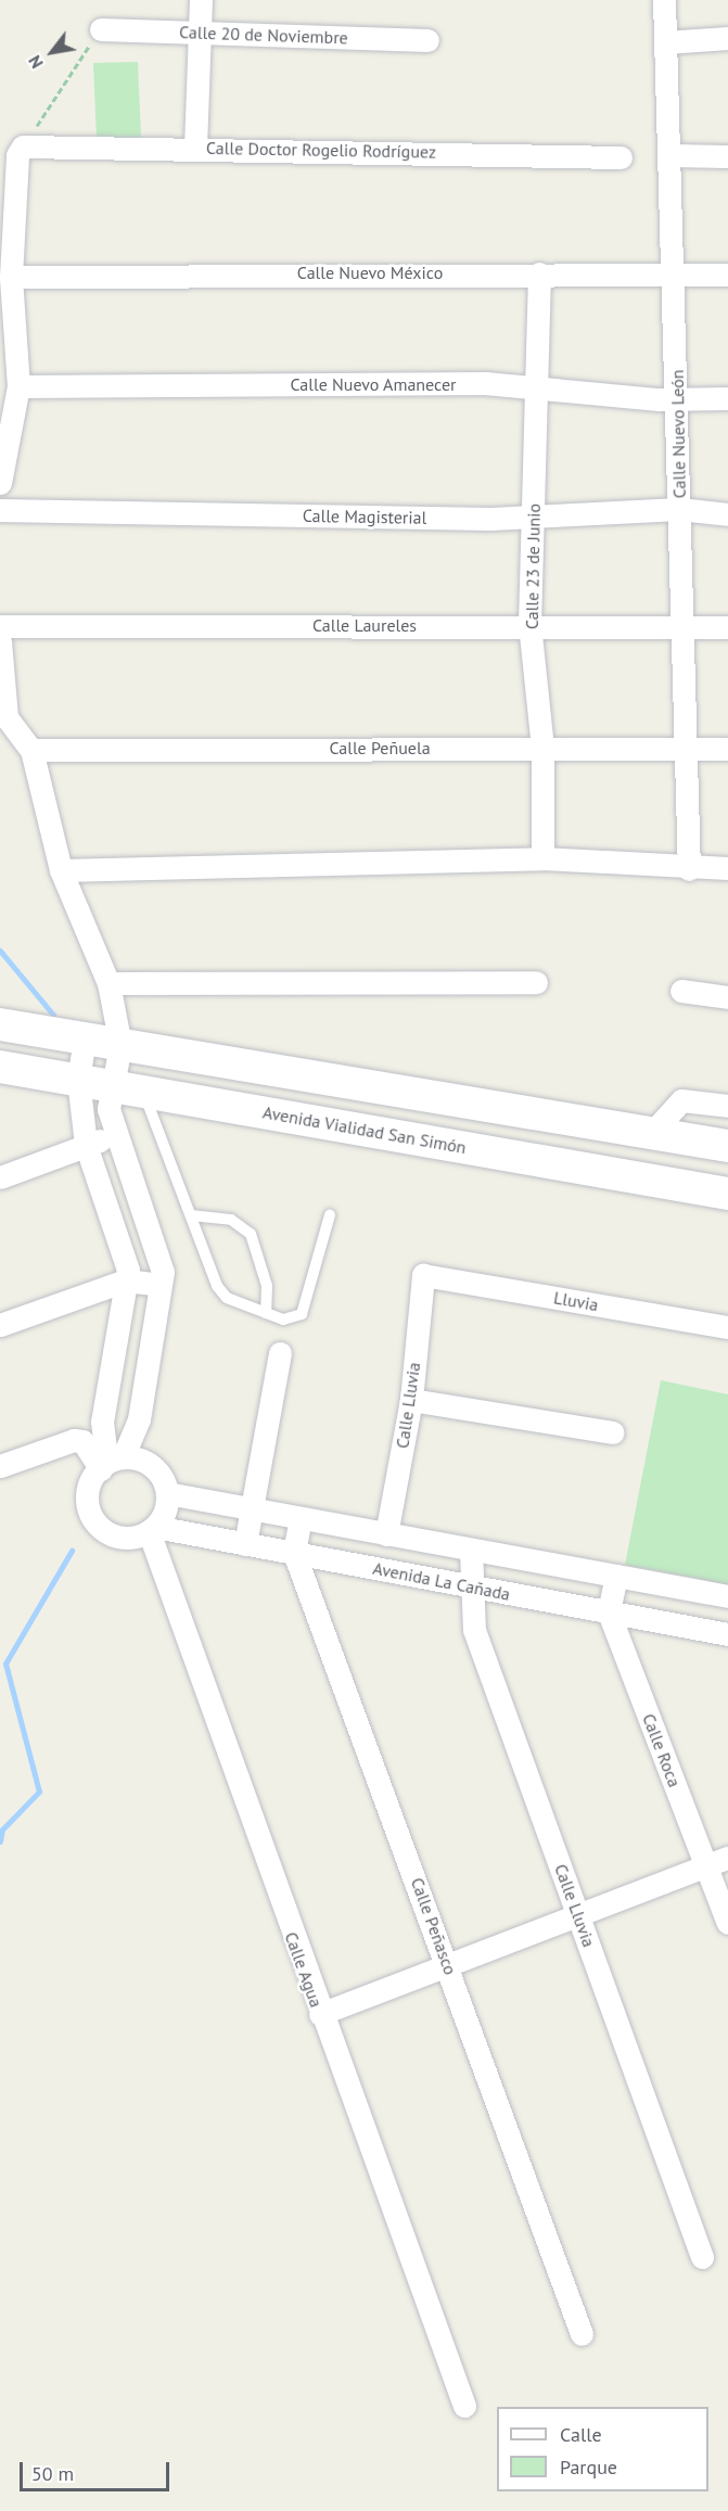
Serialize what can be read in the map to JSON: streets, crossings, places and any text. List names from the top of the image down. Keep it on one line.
{"streets":{"main road":["Avenida Vialidad San Simón"],"street":["Calle 20 de Noviembre","Calle Doctor Rogelio Rodríguez","Calle Nuevo México","Calle Nuevo Amanecer","Calle Nuevo León","Calle Magisterial","Calle 23 de Junio","Calle Laureles","Calle Peñuela","Lluvia","Calle Lluvia","Avenida La Cañada","Calle Roca","Calle Peñasco","Calle Agua"]},"crossings":[["Calle Nuevo México","Calle Nuevo León"],["Calle Nuevo México","Calle 23 de Junio"],["Calle Nuevo Amanecer","Calle Nuevo León"],["Calle Nuevo Amanecer","Calle 23 de Junio"],["Calle Nuevo León","Calle Magisterial"],["Calle Nuevo León","Calle Laureles"],["Calle Nuevo León","Calle Peñuela"],["Calle Magisterial","Calle 23 de Junio"],["Calle 23 de Junio","Calle Laureles"],["Calle 23 de Junio","Calle Peñuela"],["Lluvia","Calle Lluvia"],["Calle Lluvia","Avenida La Cañada"],["Avenida La Cañada","Calle Roca"],["Avenida La Cañada","Calle Peñasco"],["Avenida La Cañada","Calle Agua"]],"legend":["Calle","Parque"],"scale_bar":"50 m","north":"bottom left"}
